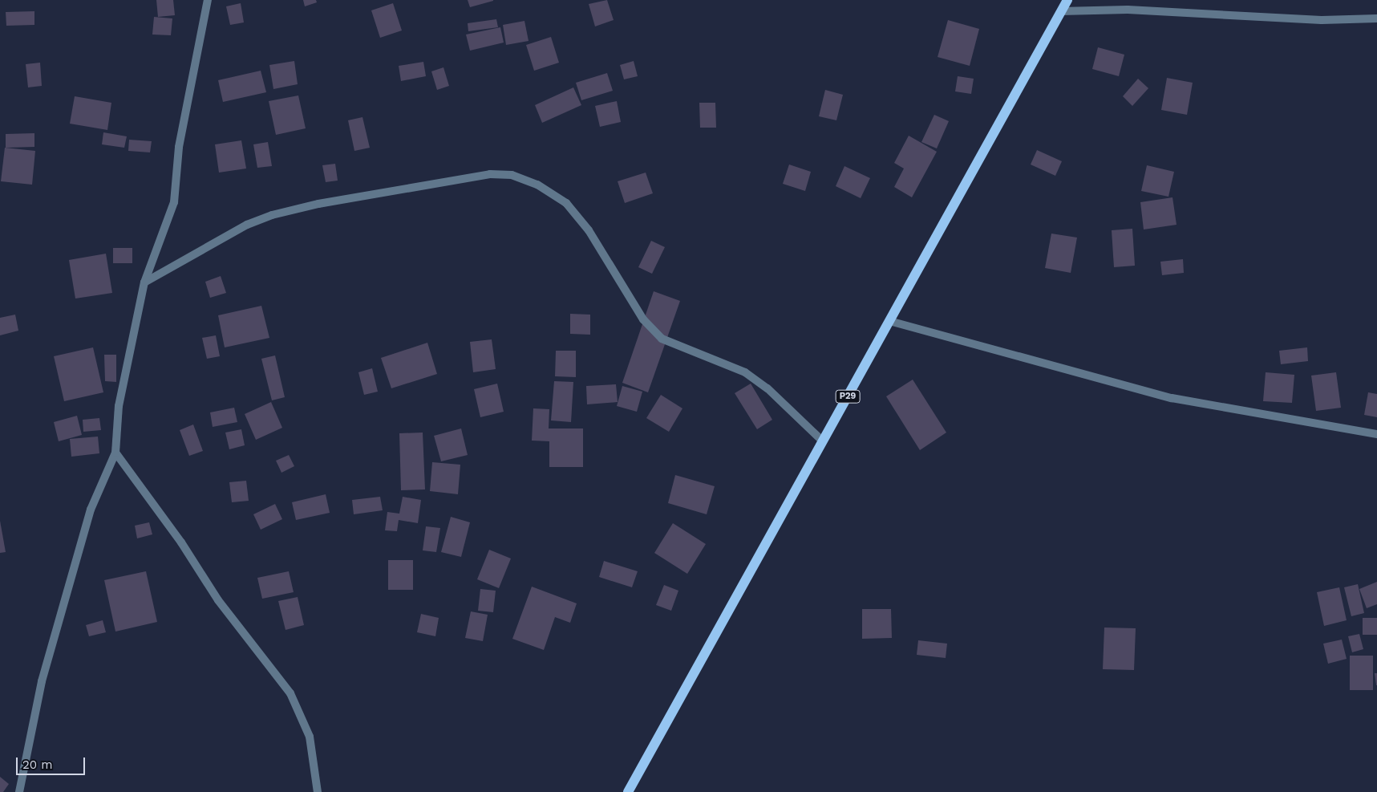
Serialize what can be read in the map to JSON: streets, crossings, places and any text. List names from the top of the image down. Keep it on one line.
{"streets":{"main road":["P29"]},"scale_bar":"20 m"}
